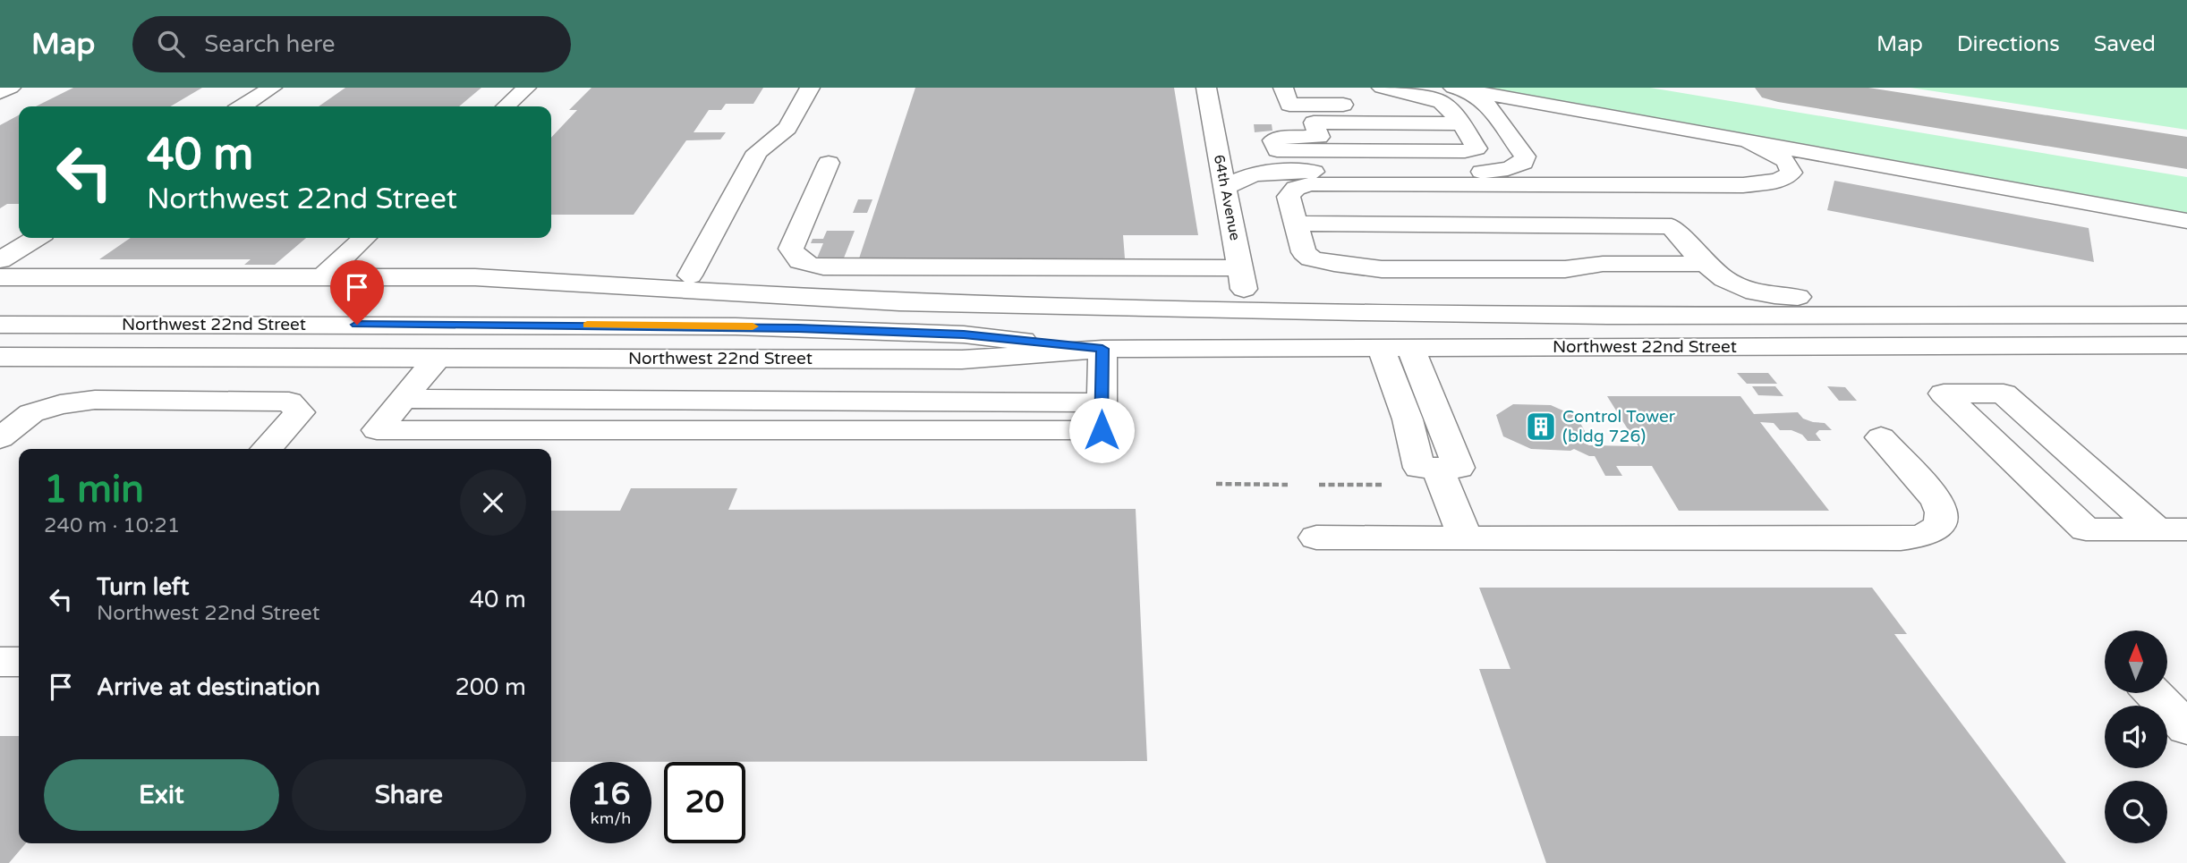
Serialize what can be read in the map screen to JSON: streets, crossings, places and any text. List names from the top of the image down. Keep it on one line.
{"streets":{"street":["64th Avenue","Northwest 22nd Street"]},"places":{"building":["Control Tower (bldg 726)"]},"north":"top","page":{"header":"Map","search":"Search here","nav":["Map","Directions","Saved"],"turn":["40 m","Northwest 22nd Street"],"heading":["1 min","240 m · 10:21"],"list":[{"name":"Turn left","note":"Northwest 22nd Street","value":"40 m"},{"name":"Arrive at destination","value":"200 m"}],"buttons":["Exit","Share"],"speed":"16 km/h","limit":"20"}}
